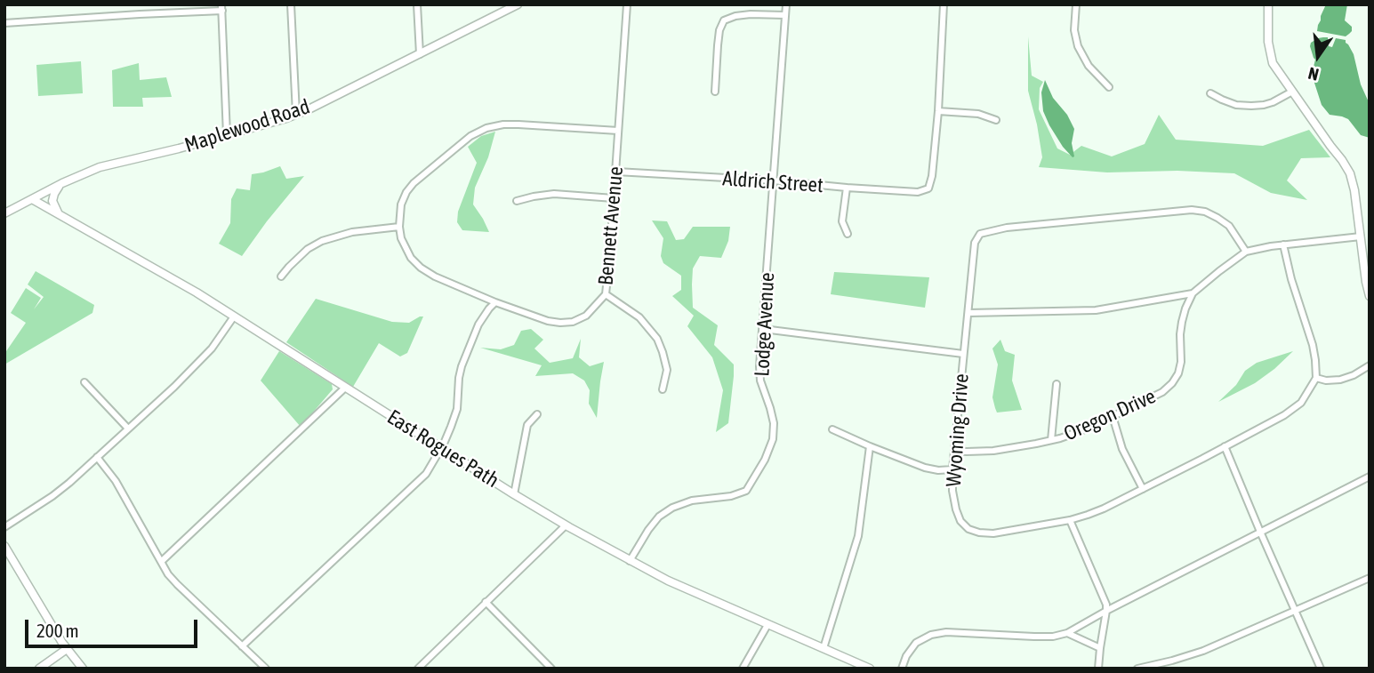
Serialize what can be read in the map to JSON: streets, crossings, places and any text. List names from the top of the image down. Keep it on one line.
{"streets":{"street":["Maplewood Road","Aldrich Street","Bennett Avenue","Lodge Avenue","Oregon Drive","Wyoming Drive","East Rogues Path"]},"crossings":[["Maplewood Road","East Rogues Path"],["Aldrich Street","Bennett Avenue"],["Aldrich Street","Lodge Avenue"],["Lodge Avenue","East Rogues Path"],["Oregon Drive","Wyoming Drive"]],"scale_bar":"200 m","north":"bottom"}
